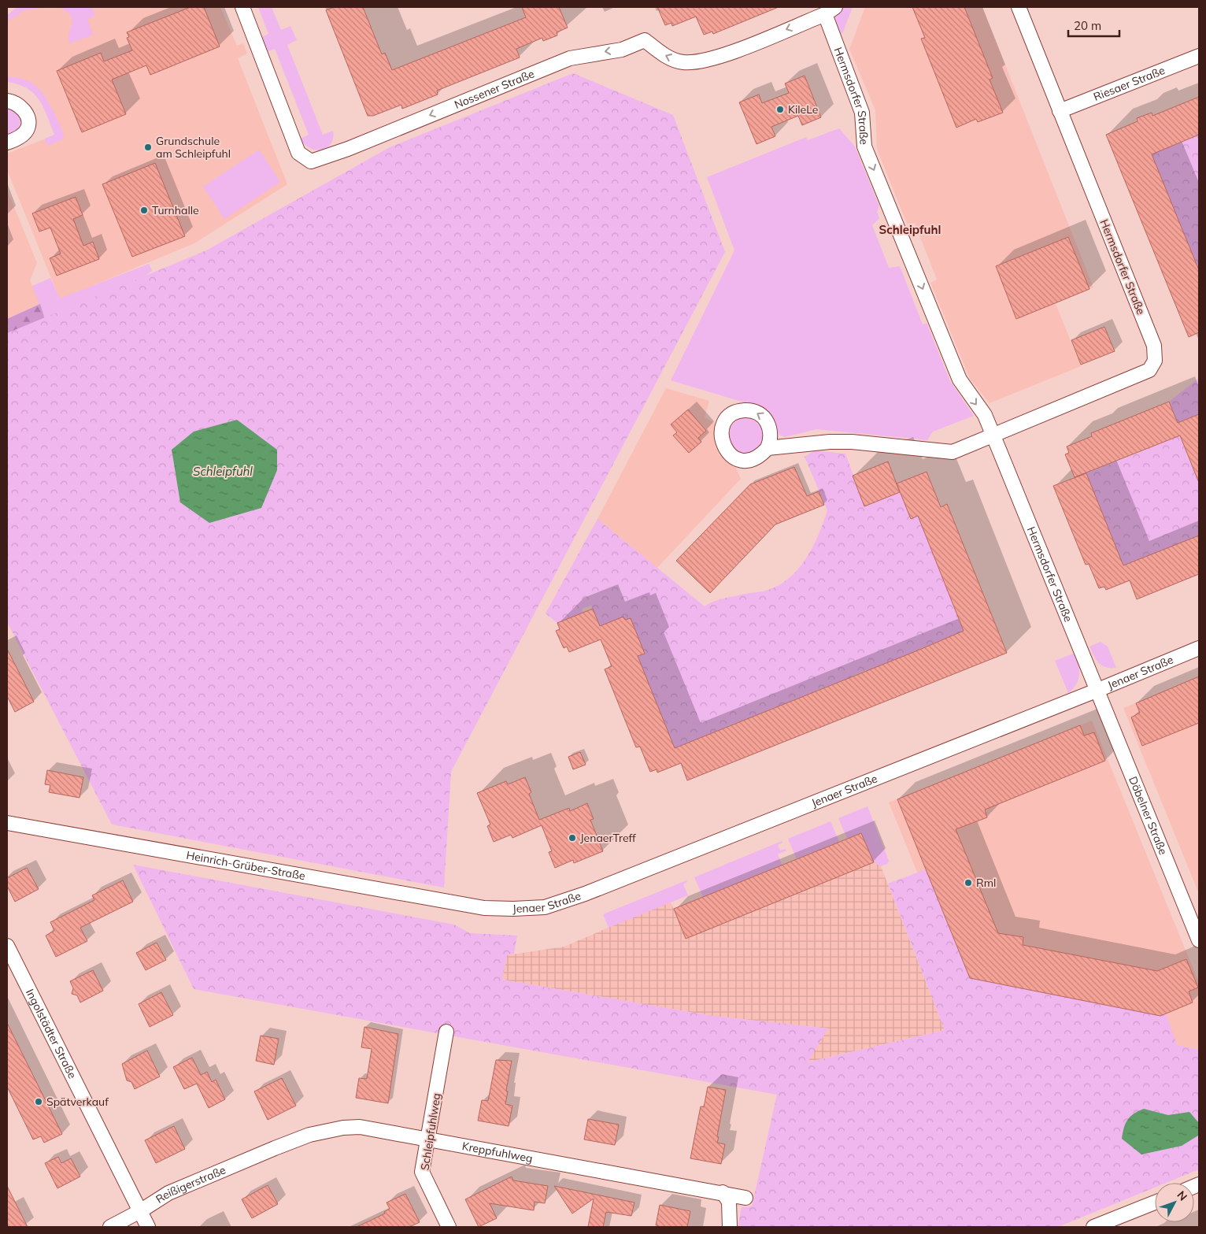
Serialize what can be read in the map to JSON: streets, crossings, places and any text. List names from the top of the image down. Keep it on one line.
{"streets":{"street":["Riesaer Straße","Nossener Straße","Hermsdorfer Straße","Jenaer Straße","Döbelner Straße","Heinrich-Grüber-Straße","Ingolstädter Straße","Schleipfuhlweg","Kreppfuhlweg","Reißigerstraße"]},"crossings":[["Riesaer Straße","Hermsdorfer Straße"],["Nossener Straße","Hermsdorfer Straße"],["Hermsdorfer Straße","Jenaer Straße"],["Hermsdorfer Straße","Döbelner Straße"],["Jenaer Straße","Döbelner Straße"],["Jenaer Straße","Heinrich-Grüber-Straße"],["Ingolstädter Straße","Reißigerstraße"],["Schleipfuhlweg","Kreppfuhlweg"],["Kreppfuhlweg","Reißigerstraße"]],"one_way":["Nossener Straße"],"districts":["Schleipfuhl"],"water":["Schleipfuhl"],"places":["KileLe","Grundschule am Schleipfuhl","Turnhalle","JenaerTreff","Rml","Spätverkauf"],"scale_bar":"20 m","north":"top right"}
